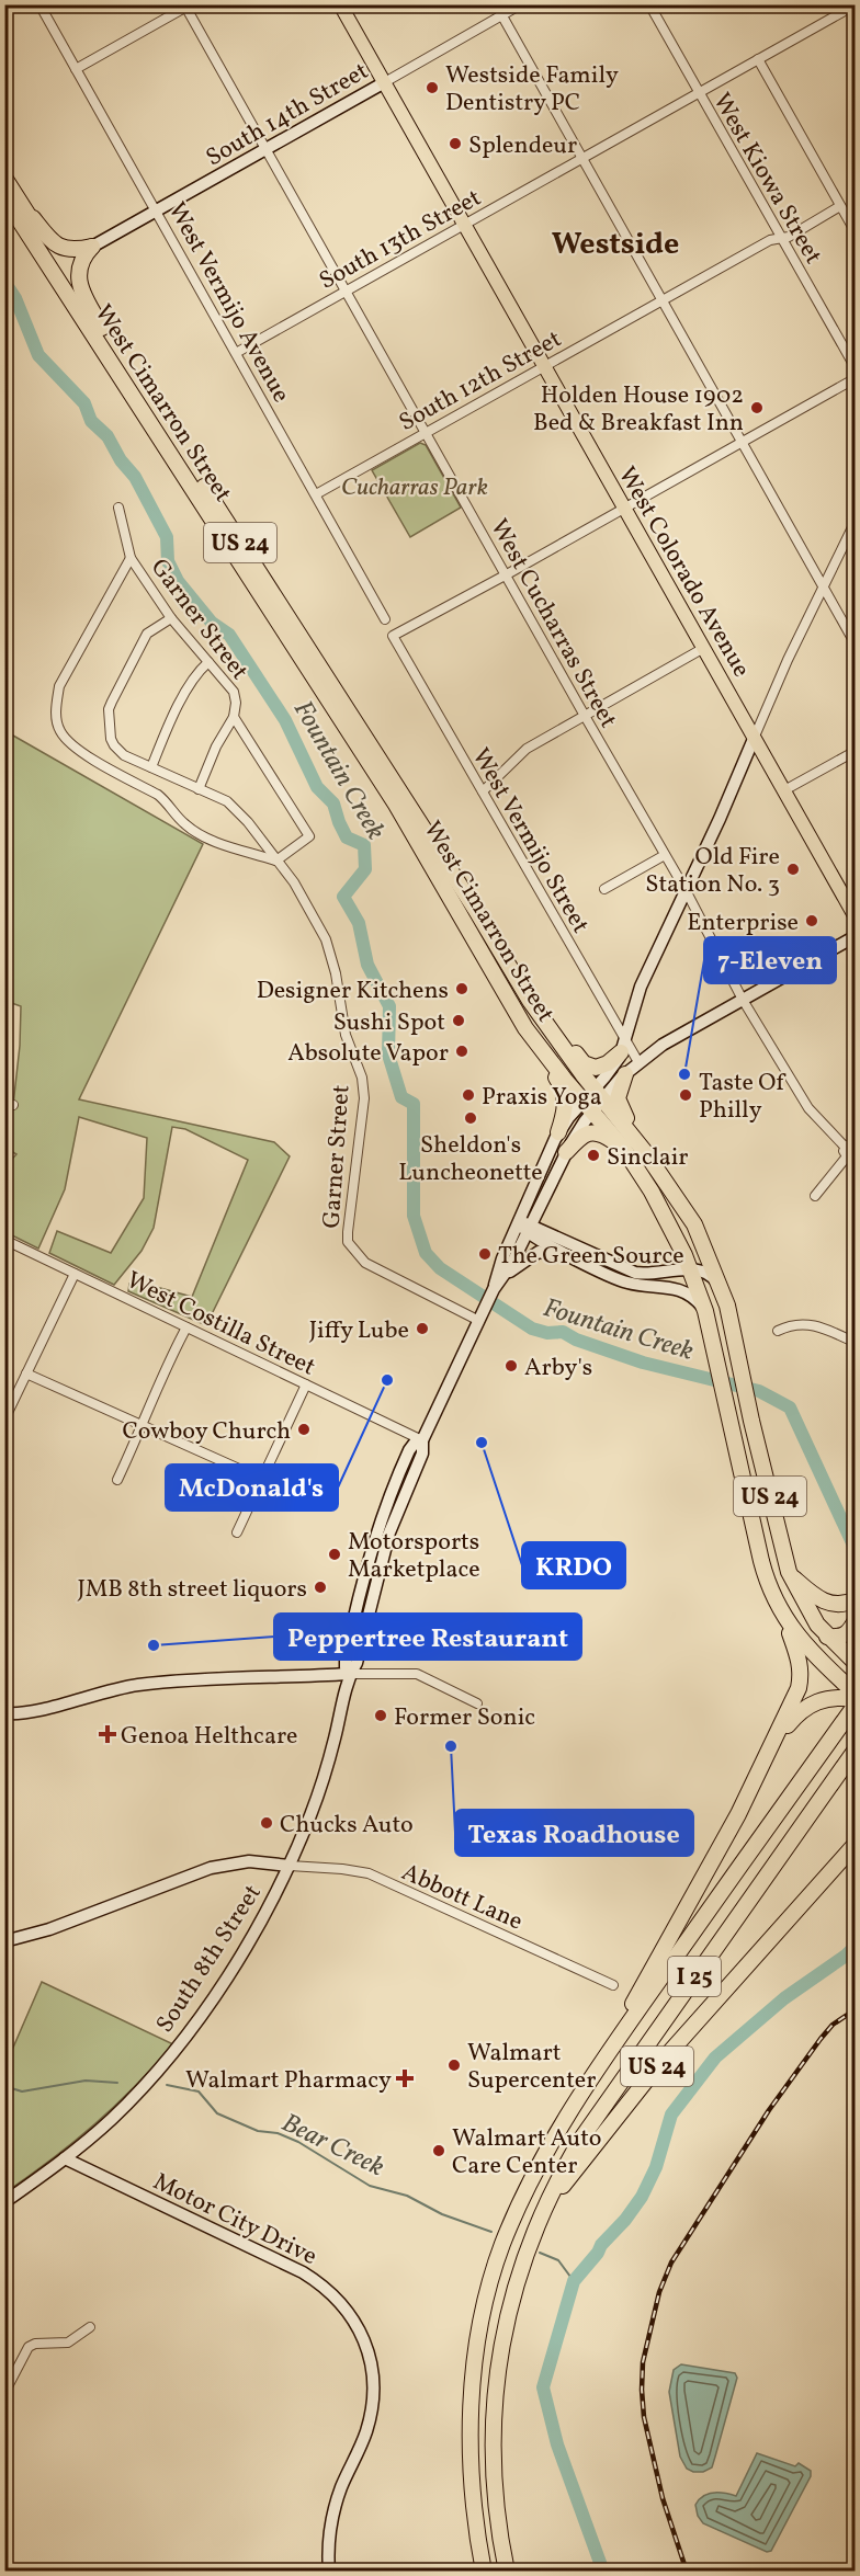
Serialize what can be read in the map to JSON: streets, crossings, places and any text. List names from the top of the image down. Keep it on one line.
{"streets":{"highway":["West Cimarron Street","US 24","I 25"],"main road":["South 14th Street","West Colorado Avenue","South 8th Street","Motor City Drive"],"street":["West Kiowa Street","South 13th Street","West Vermijo Avenue","South 12th Street","Garner Street","West Cucharras Street","West Vermijo Street","West Costilla Street","Abbott Lane"]},"crossings":[["South 14th Street","West Vermijo Avenue"],["South 14th Street","West Colorado Avenue"],["South 14th Street","West Cucharras Street"],["West Kiowa Street","South 13th Street"],["West Kiowa Street","South 12th Street"],["South 13th Street","West Vermijo Avenue"],["South 13th Street","West Colorado Avenue"],["South 13th Street","West Cucharras Street"],["West Vermijo Avenue","South 12th Street"],["South 12th Street","West Colorado Avenue"],["South 12th Street","West Cucharras Street"],["West Cimarron Street","US 24"],["West Cimarron Street","South 8th Street"],["US 24","I 25"],["Garner Street","South 8th Street"],["West Cucharras Street","West Vermijo Street"],["West Cucharras Street","South 8th Street"],["West Vermijo Street","South 8th Street"],["West Costilla Street","South 8th Street"],["Abbott Lane","South 8th Street"],["South 8th Street","Motor City Drive"]],"districts":["Westside"],"water":["Fountain Creek","Bear Creek"],"parks":["Cucharras Park"],"places":{"other":["Westside Family Dentistry PC","Splendeur","Holden House 1902 Bed & Breakfast Inn","Old Fire Station No. 3","Enterprise","Designer Kitchens","Sushi Spot","Absolute Vapor","7-Eleven","Praxis Yoga","Taste Of Philly","Sheldon's Luncheonette","Sinclair","The Green Source","Jiffy Lube","Arby's","McDonald's","Cowboy Church","KRDO","Motorsports Marketplace","JMB 8th street liquors","Peppertree Restaurant","Former Sonic","Texas Roadhouse","Chucks Auto","Walmart Supercenter","Walmart Auto Care Center"],"health":["Genoa Helthcare","Walmart Pharmacy"]}}
